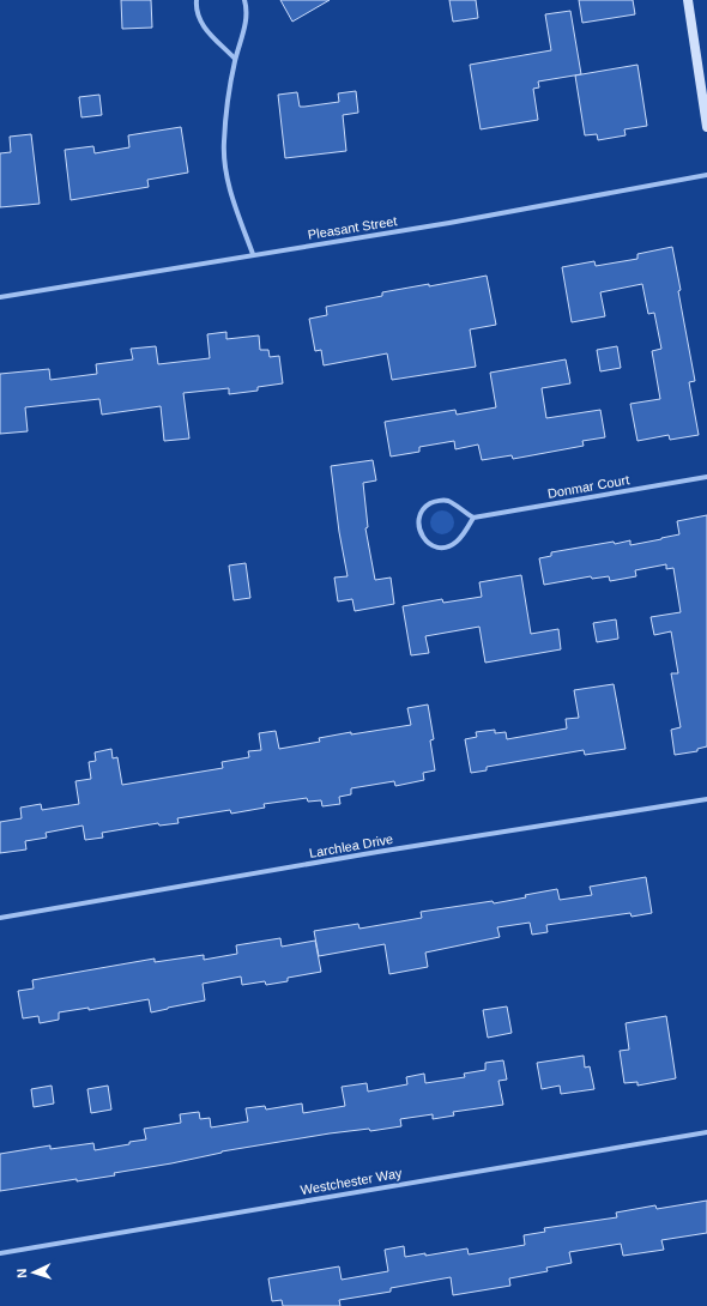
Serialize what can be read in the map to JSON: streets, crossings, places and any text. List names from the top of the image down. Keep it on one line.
{"streets":{"street":["Pleasant Street","Donmar Court","Larchlea Drive","Westchester Way"]},"north":"left"}
